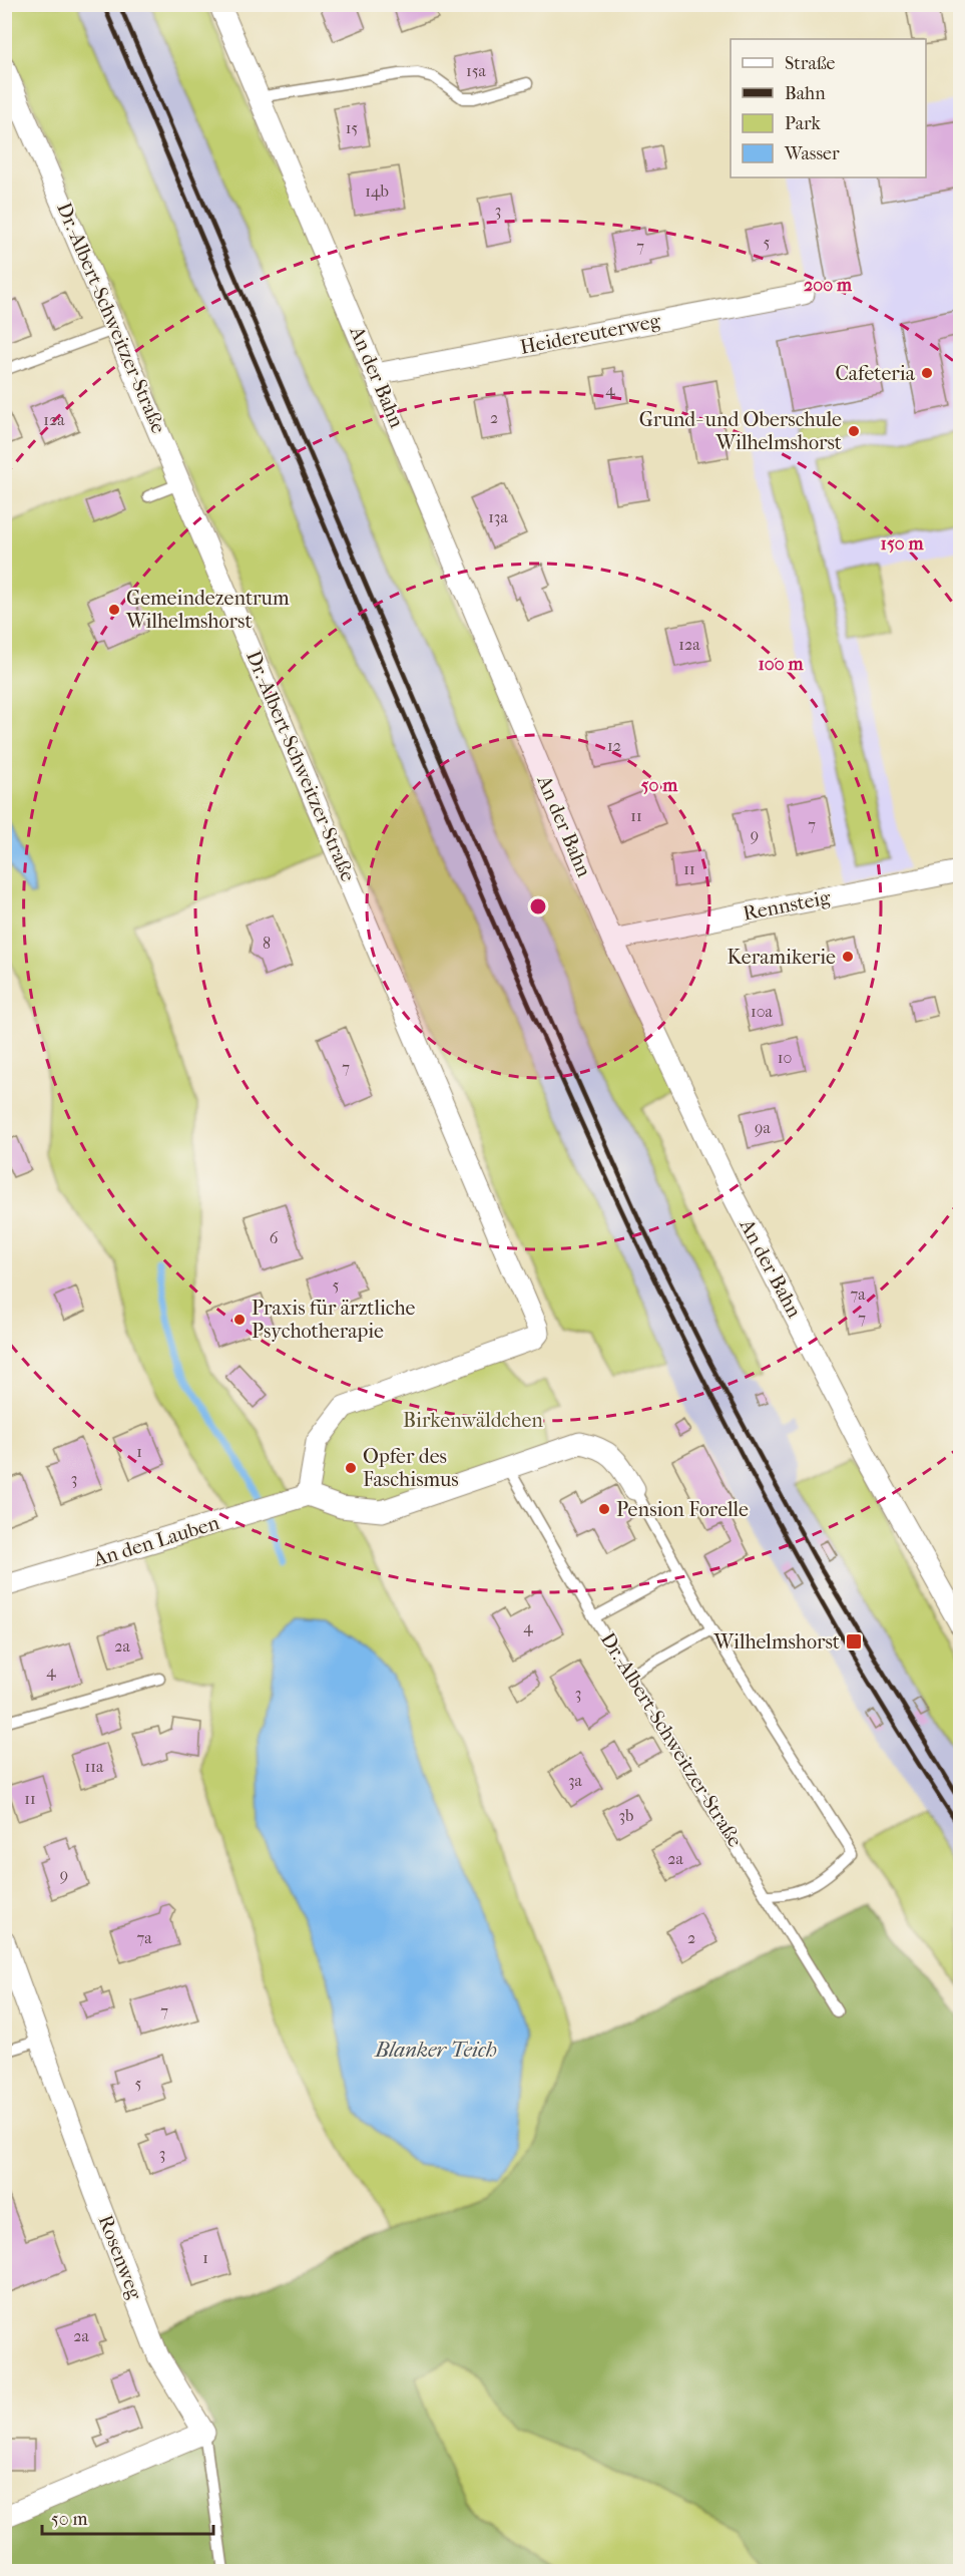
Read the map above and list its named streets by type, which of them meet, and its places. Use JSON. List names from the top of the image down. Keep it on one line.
{"streets":{"street":["Dr.-Albert-Schweitzer-Straße","Heidereuterweg","An der Bahn","Rennsteig","An den Lauben","Rosenweg"]},"crossings":[["Dr.-Albert-Schweitzer-Straße","An den Lauben"],["Heidereuterweg","An der Bahn"],["An der Bahn","Rennsteig"]],"water":["Blanker Teich"],"parks":["Birkenwäldchen"],"places":{"other":["Cafeteria","Grund- und Oberschule Wilhelmshorst","Gemeindezentrum Wilhelmshorst","Keramikerie","Praxis für ärztliche Psychotherapie","Opfer des Faschismus","Pension Forelle"],"transit":["Wilhelmshorst"]},"house_numbers":["15a","15","14b","3","5","7","4","2","12a","13a","12a","12","11","7","9","11","8","10a","10","7","9a","6","5","7a","7","1","3","4","2a","4","3","11a","3a","11","3b","2a","9","7a","2","7","5","3","1","2a"],"legend":["Straße","Bahn","Park","Wasser"],"scale_bar":"50 m","rings":["200 m","150 m","100 m","50 m"]}
